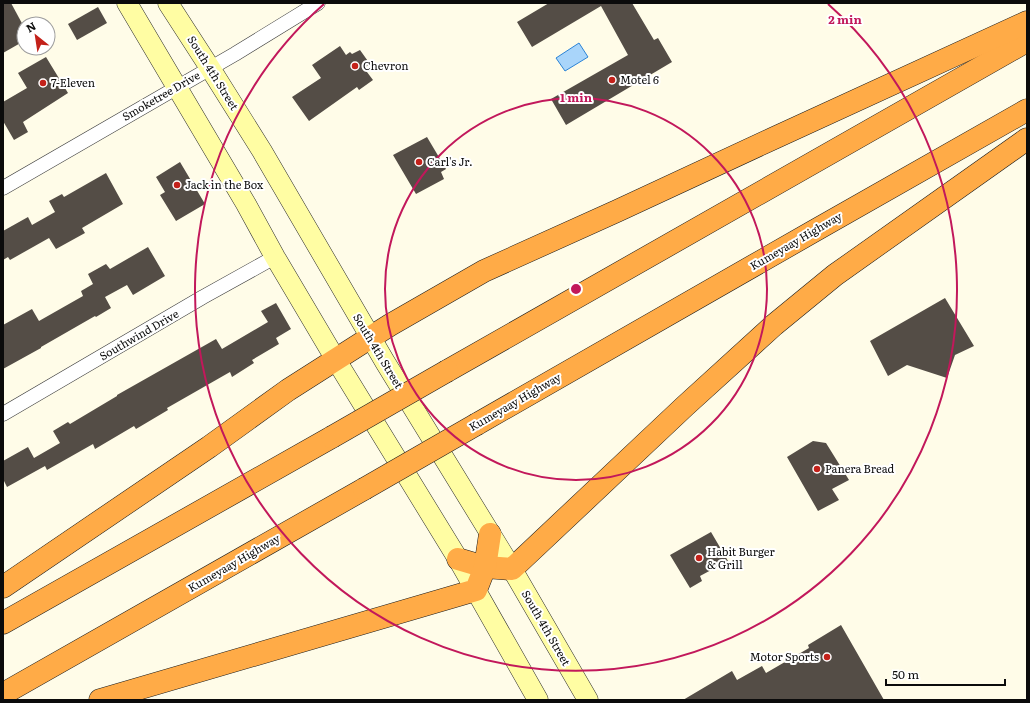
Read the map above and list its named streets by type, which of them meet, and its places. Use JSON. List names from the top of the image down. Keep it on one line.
{"streets":{"highway":["Kumeyaay Highway"],"main road":["South 4th Street"],"street":["Smoketree Drive","Southwind Drive"]},"crossings":[["South 4th Street","Smoketree Drive"]],"places":["Chevron","Motel 6","7-Eleven","Carl's Jr.","Jack in the Box","Panera Bread","Habit Burger & Grill","Motor Sports"],"scale_bar":"50 m","north":"top left","rings":["2 min","1 min"]}
